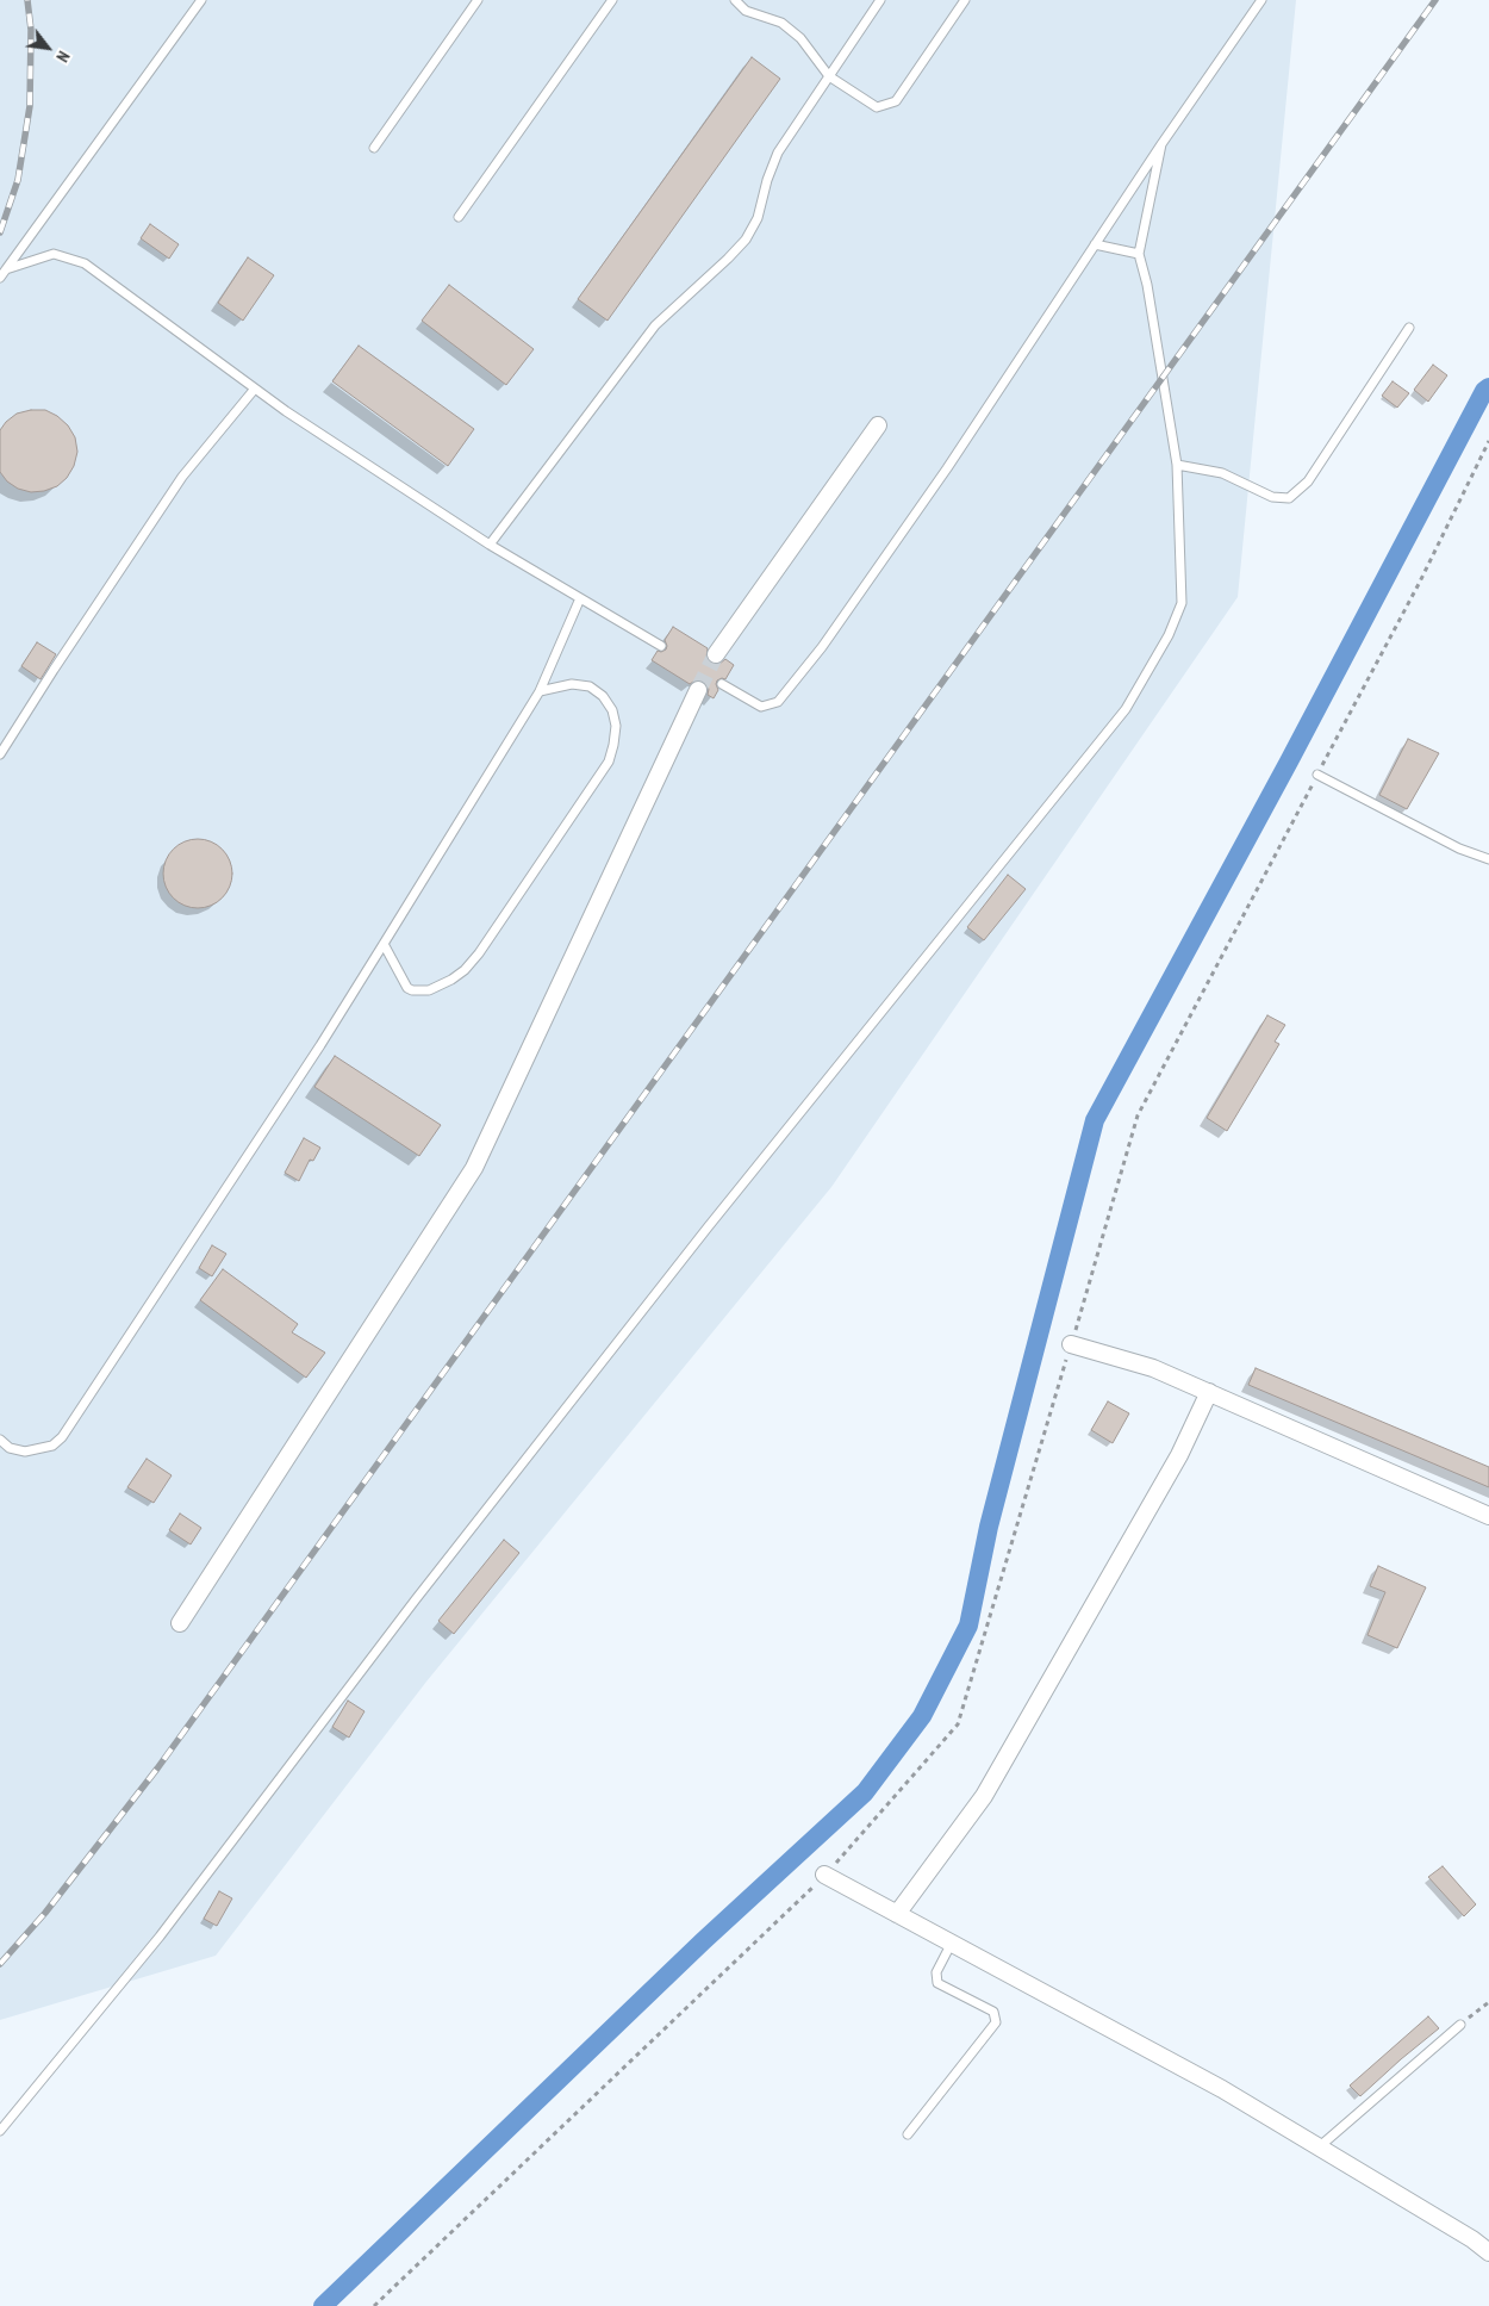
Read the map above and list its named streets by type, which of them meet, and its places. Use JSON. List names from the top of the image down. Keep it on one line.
{"north":"bottom right"}
